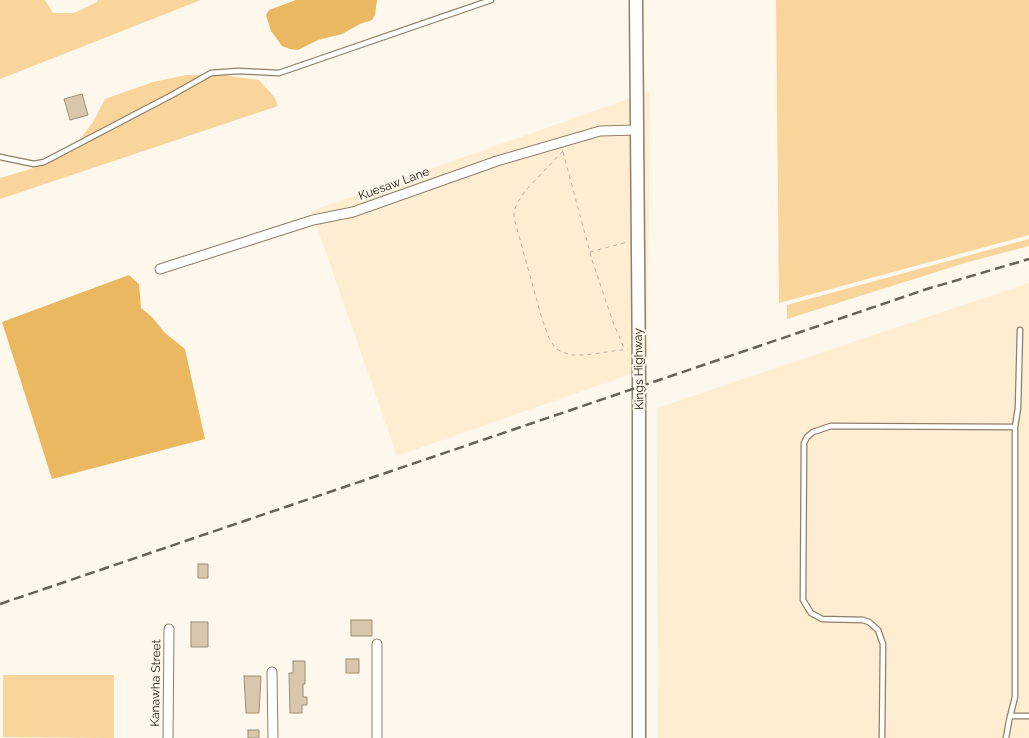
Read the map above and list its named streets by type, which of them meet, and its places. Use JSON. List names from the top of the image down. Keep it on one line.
{"streets":{"street":["Kuesaw Lane","Kings Highway","Kanawha Street"]},"crossings":[["Kuesaw Lane","Kings Highway"]]}
